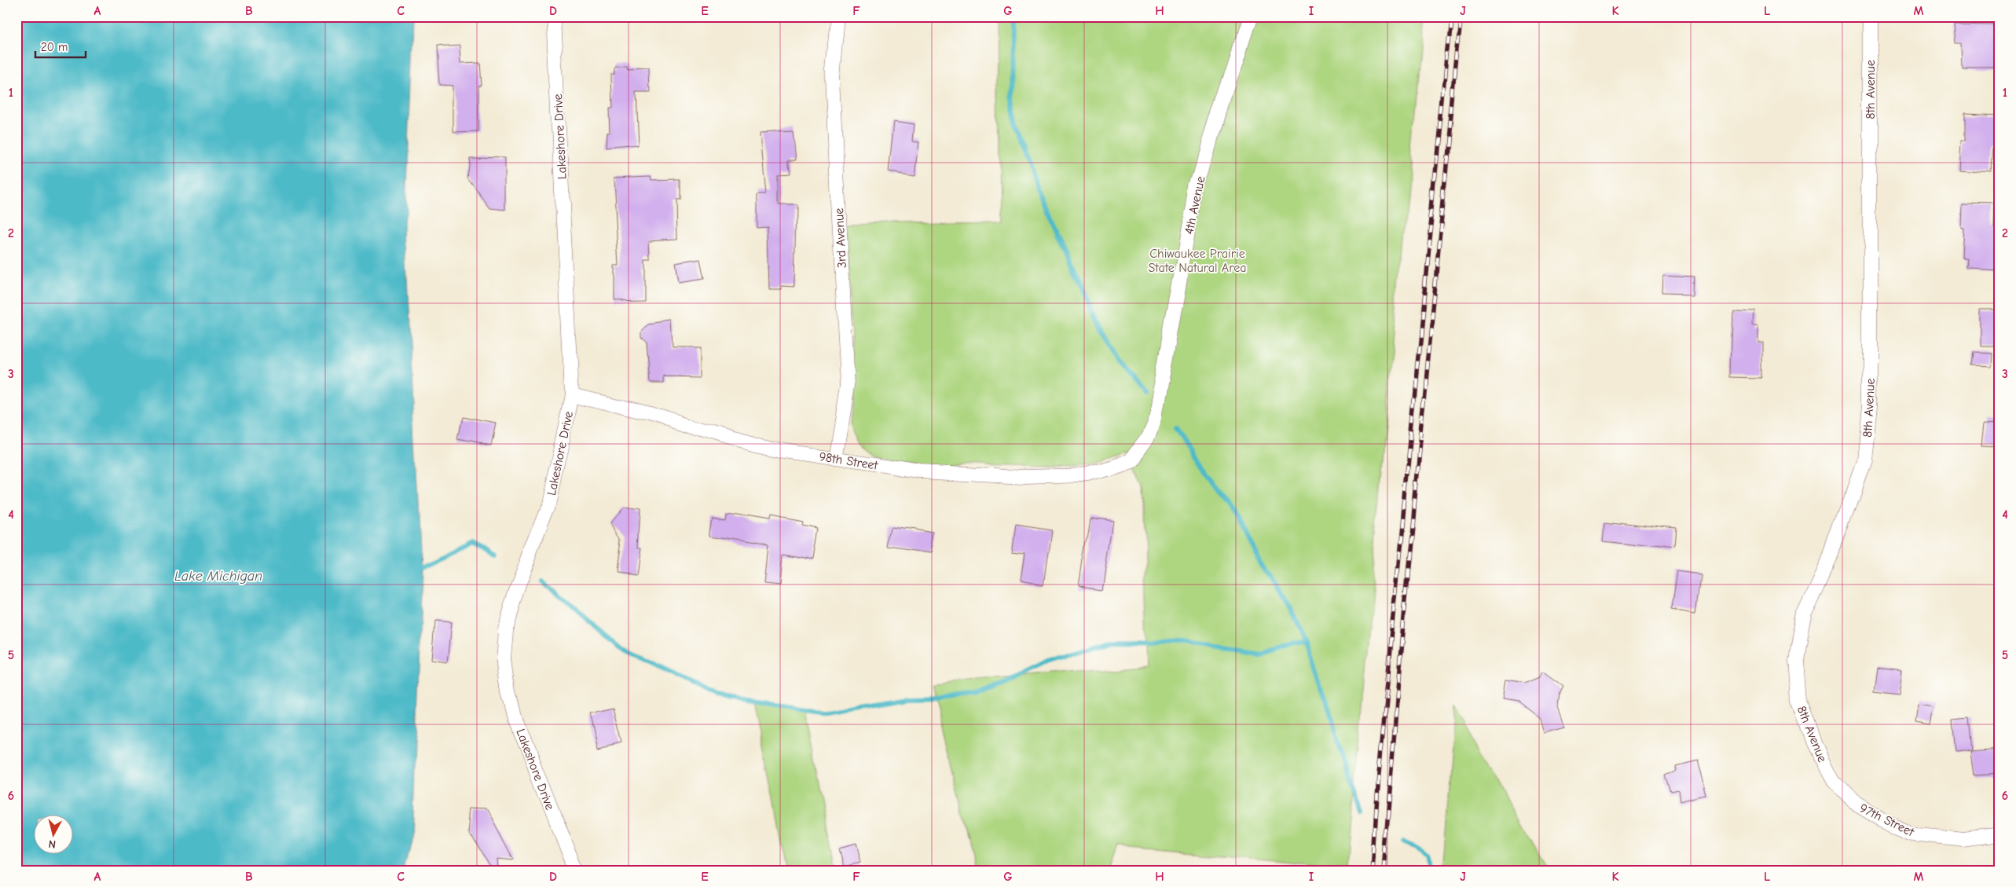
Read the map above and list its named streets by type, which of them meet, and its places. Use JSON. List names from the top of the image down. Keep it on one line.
{"streets":{"street":["8th Avenue","Lakeshore Drive","4th Avenue","3rd Avenue","98th Street","97th Street"]},"crossings":[["8th Avenue","97th Street"],["Lakeshore Drive","98th Street"],["4th Avenue","98th Street"],["3rd Avenue","98th Street"]],"water":["Lake Michigan"],"parks":["Chiwaukee Prairie State Natural Area"],"scale_bar":"20 m","north":"bottom","grid":{"columns":["A","B","C","D","E","F","G","H","I","J","K","L","M"],"rows":["1","2","3","4","5","6"]}}
